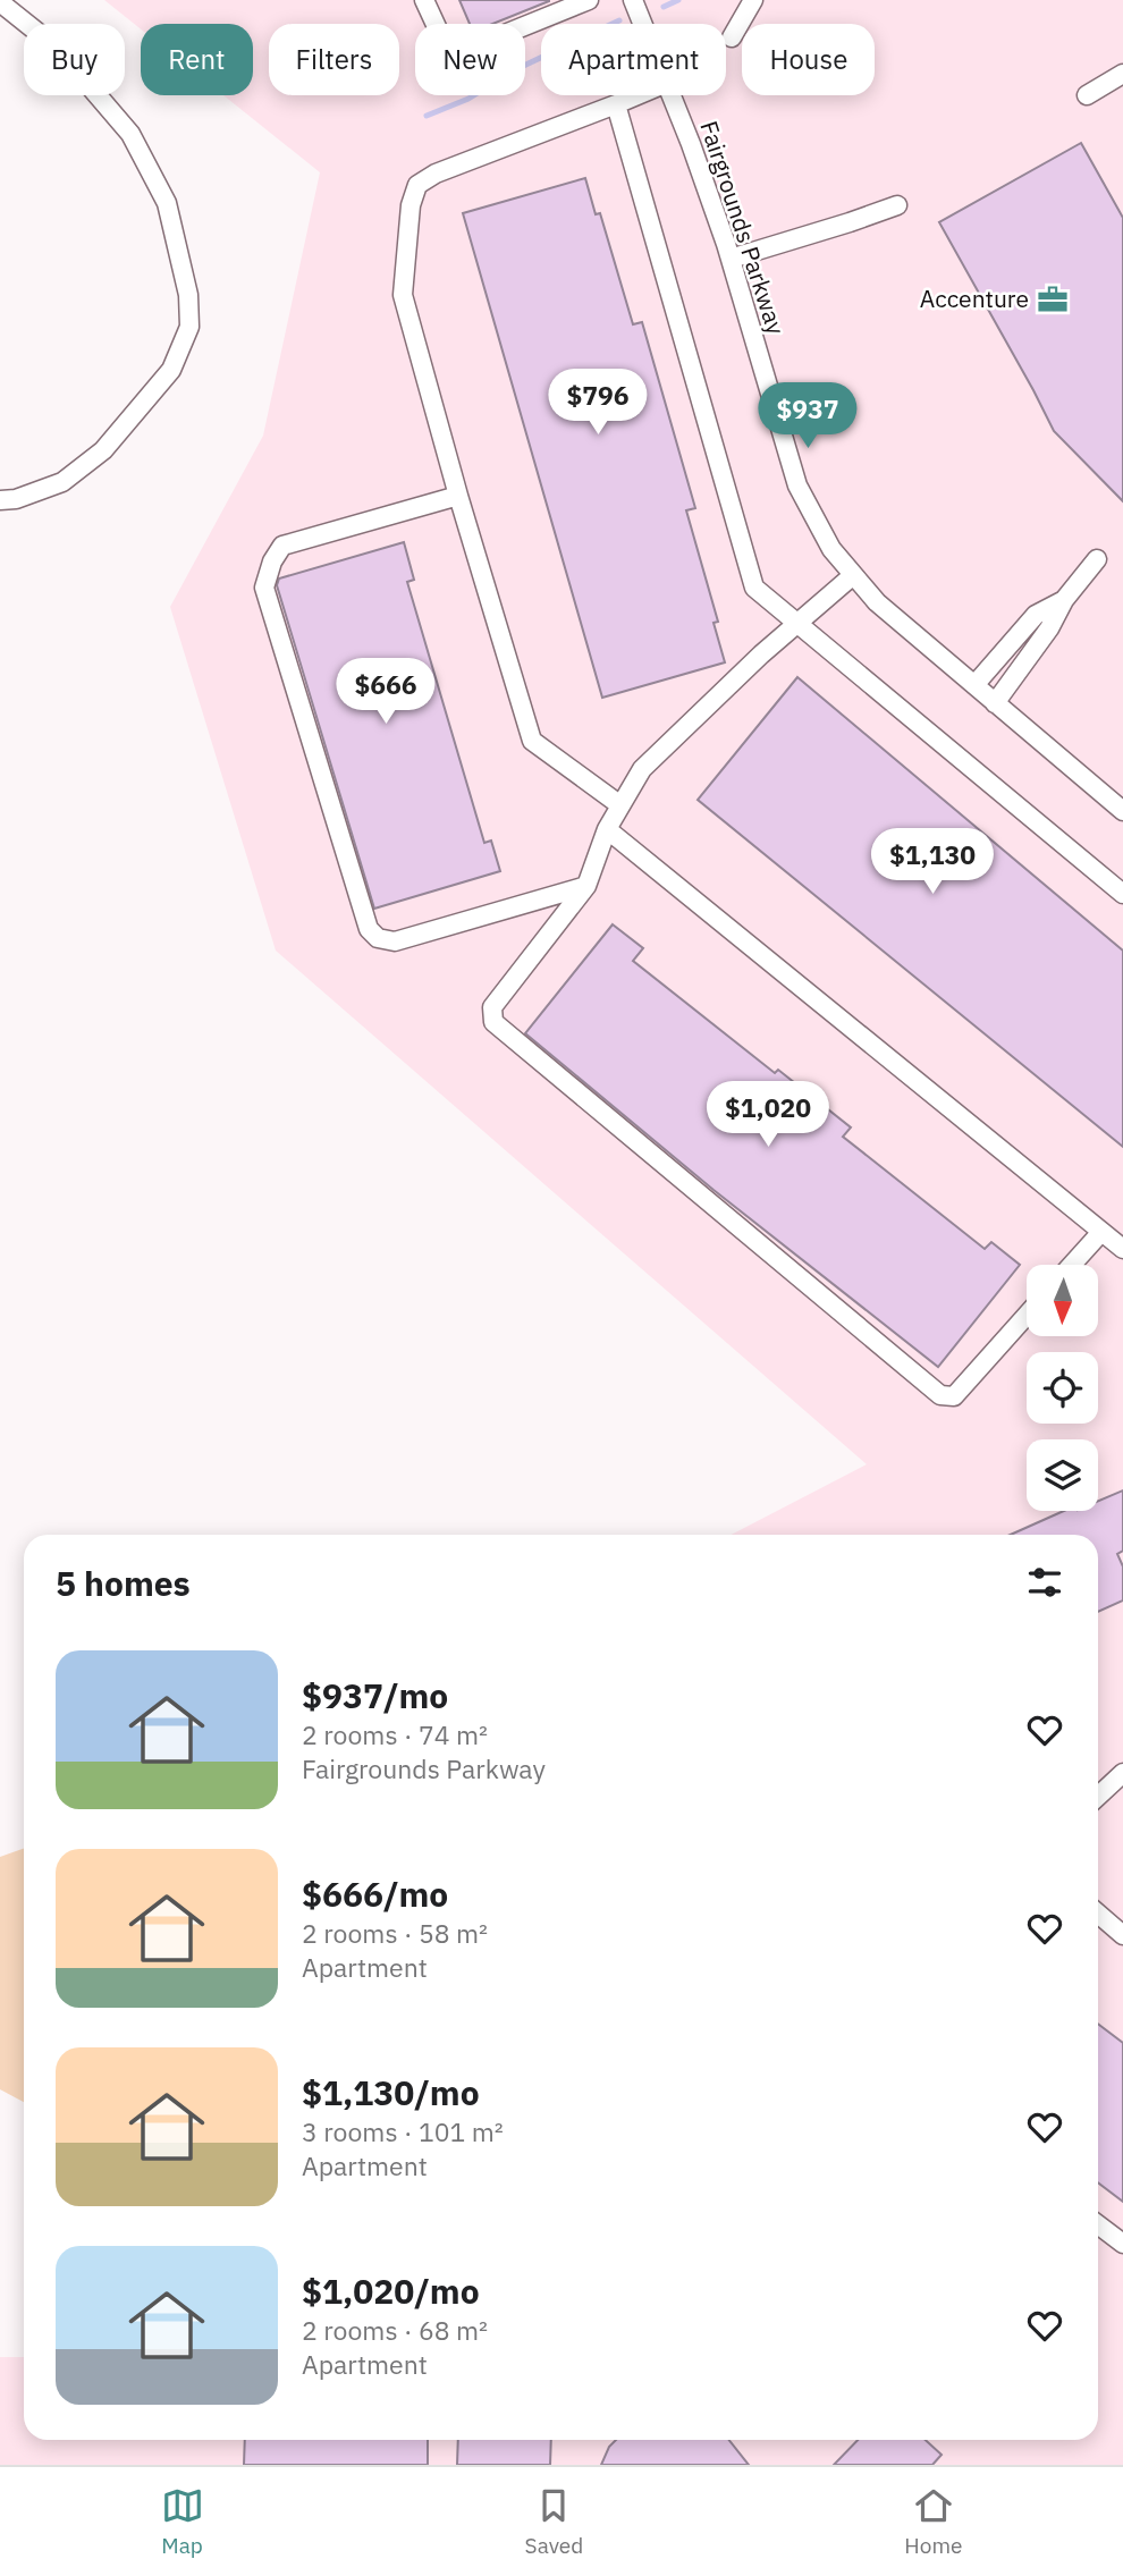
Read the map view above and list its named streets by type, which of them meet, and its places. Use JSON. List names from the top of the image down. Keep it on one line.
{"streets":{"street":["Fairgrounds Parkway"]},"places":{"office":["Accenture"]},"north":"bottom","page":{"chip":["Buy","Rent","Filters","New","Apartment","House"],"price":["$796","$937","$666","$1,130","$1,020"],"heading":"5 homes","list":[{"name":"$937/mo","note":"2 rooms · 74 m² · Fairgrounds Parkway"},{"name":"$666/mo","note":"2 rooms · 58 m² · Apartment"},{"name":"$1,130/mo","note":"3 rooms · 101 m² · Apartment"},{"name":"$1,020/mo","note":"2 rooms · 68 m² · Apartment"}],"tabs":["Map","Saved","Home"]}}
